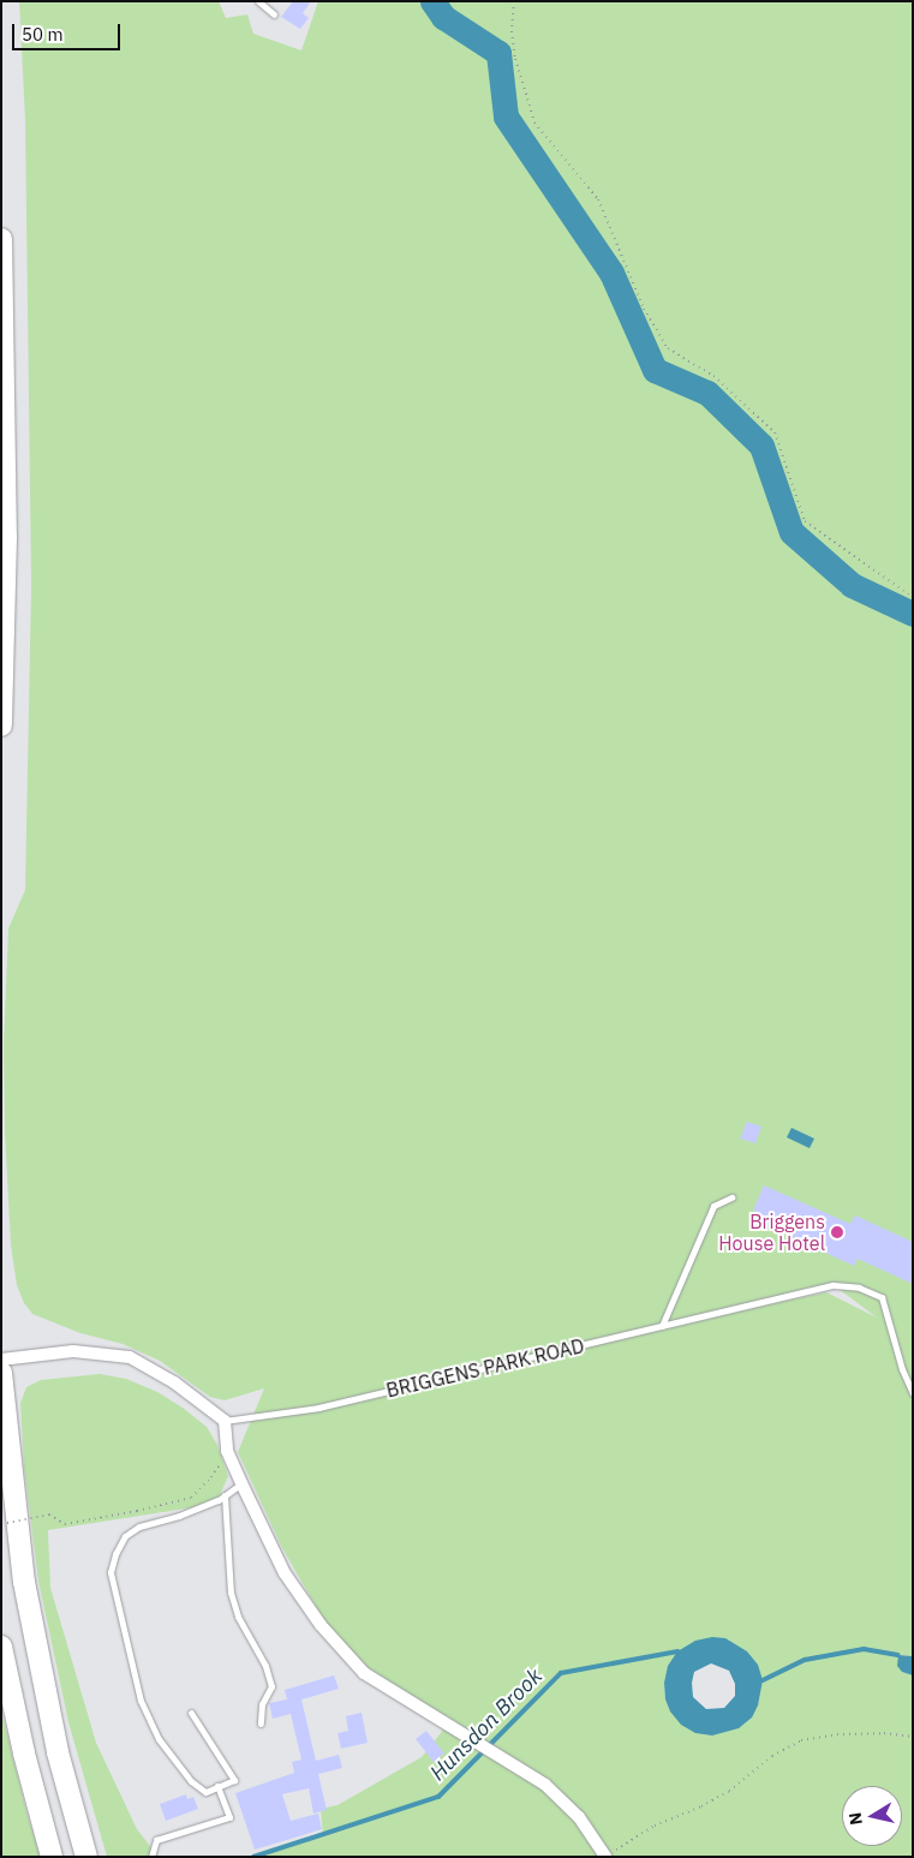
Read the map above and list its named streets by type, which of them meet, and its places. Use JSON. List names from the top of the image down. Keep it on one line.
{"streets":{"lane":["BRIGGENS PARK ROAD"]},"water":["Hunsdon Brook"],"places":["Briggens House Hotel"],"scale_bar":"50 m","north":"left"}
